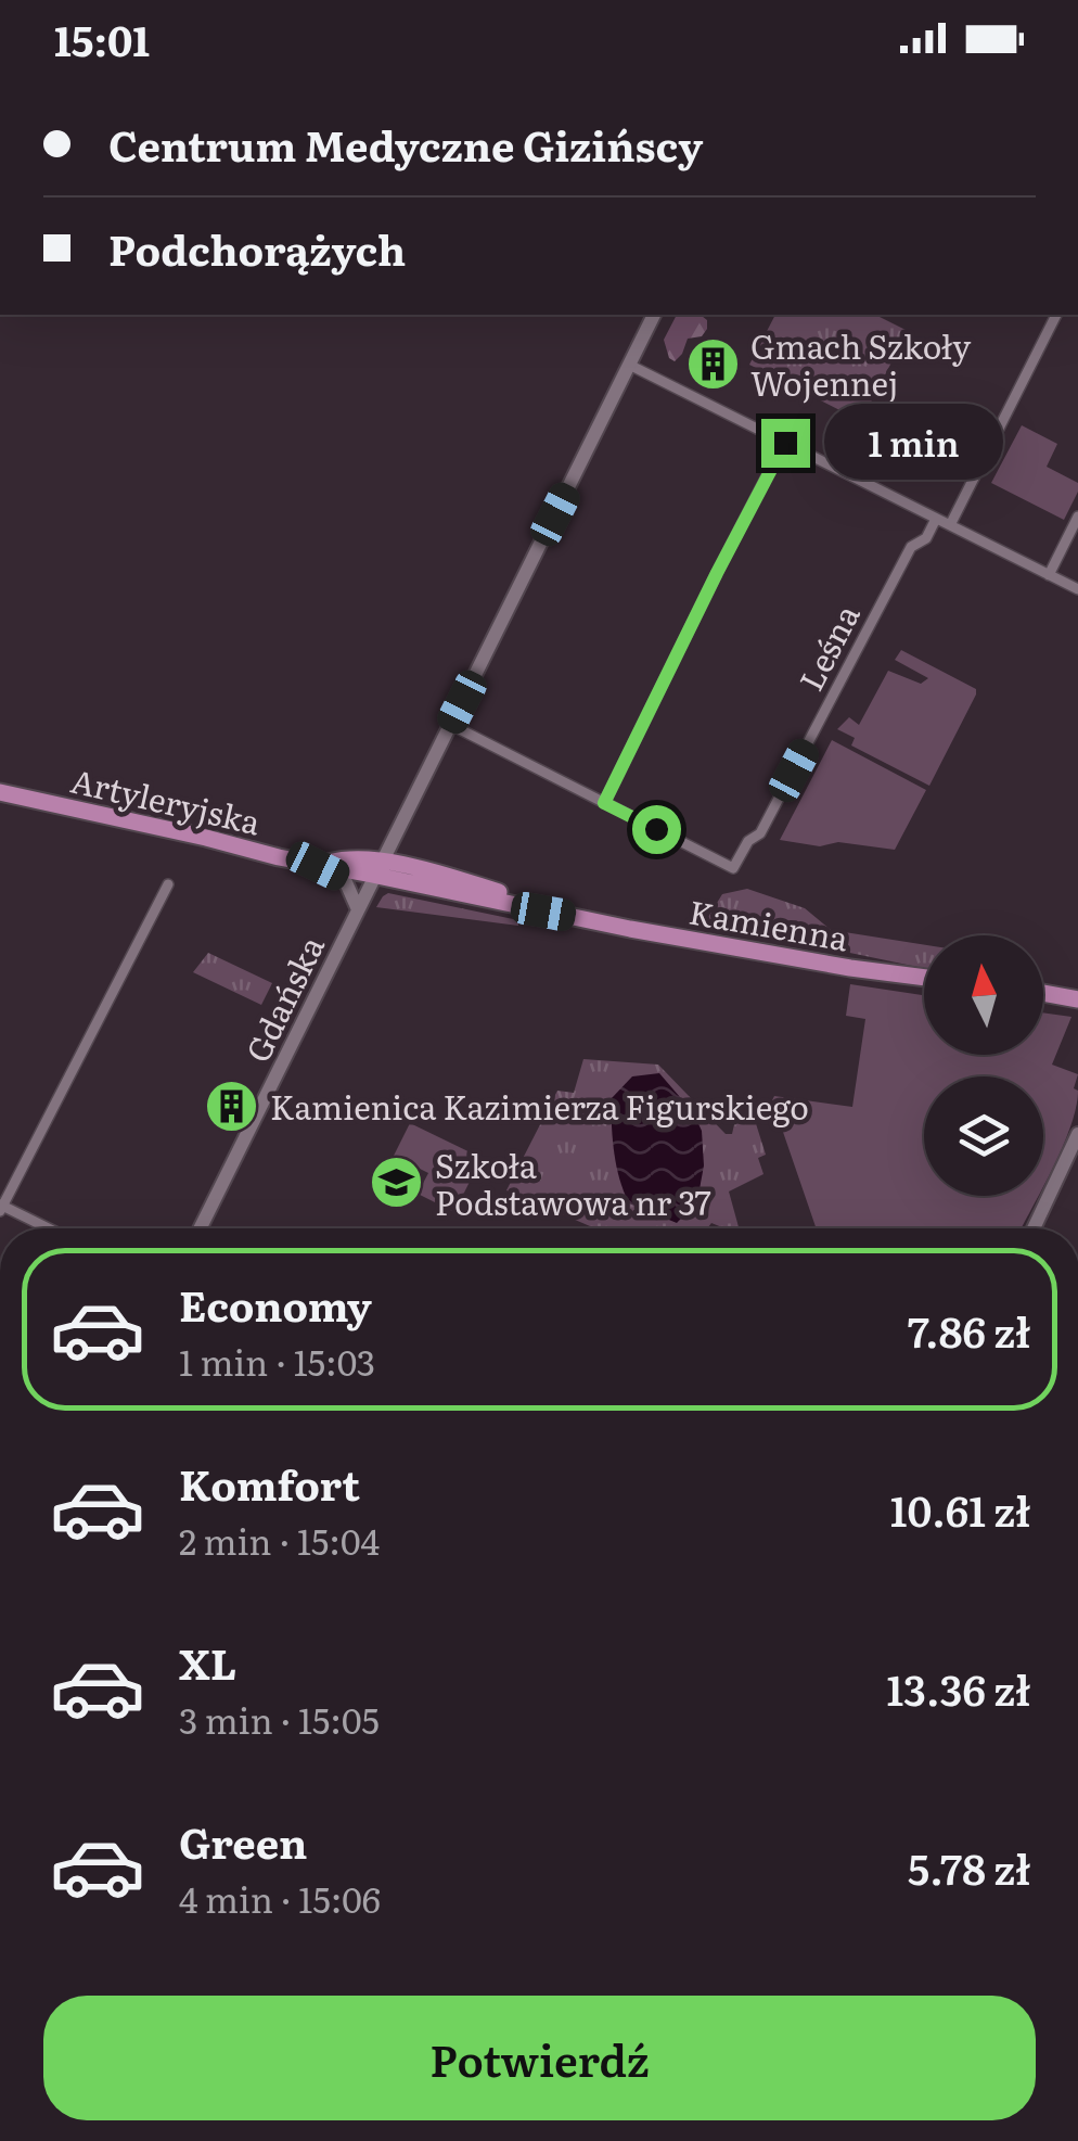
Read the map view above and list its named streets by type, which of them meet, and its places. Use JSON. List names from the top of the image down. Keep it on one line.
{"streets":{"main road":["Artyleryjska","Kamienna","Gdańska"],"street":["Leśna"]},"crossings":[["Leśna","Gdańska"],["Artyleryjska","Kamienna"],["Artyleryjska","Gdańska"],["Kamienna","Gdańska"]],"places":{"building":["Gmach Szkoły Wojennej","Kamienica Kazimierza Figurskiego"],"school or university":["Szkoła Podstawowa nr 37"]},"north":"top","page":{"status":"15:01","banner":["Centrum Medyczne Gizińscy","Podchorążych"],"bubble":"1 min","list":[{"name":"Economy","note":"1 min · 15:03","value":"7.86 zł"},{"name":"Komfort","note":"2 min · 15:04","value":"10.61 zł"},{"name":"XL","note":"3 min · 15:05","value":"13.36 zł"},{"name":"Green","note":"4 min · 15:06","value":"5.78 zł"}],"buttons":"Potwierdź"}}
